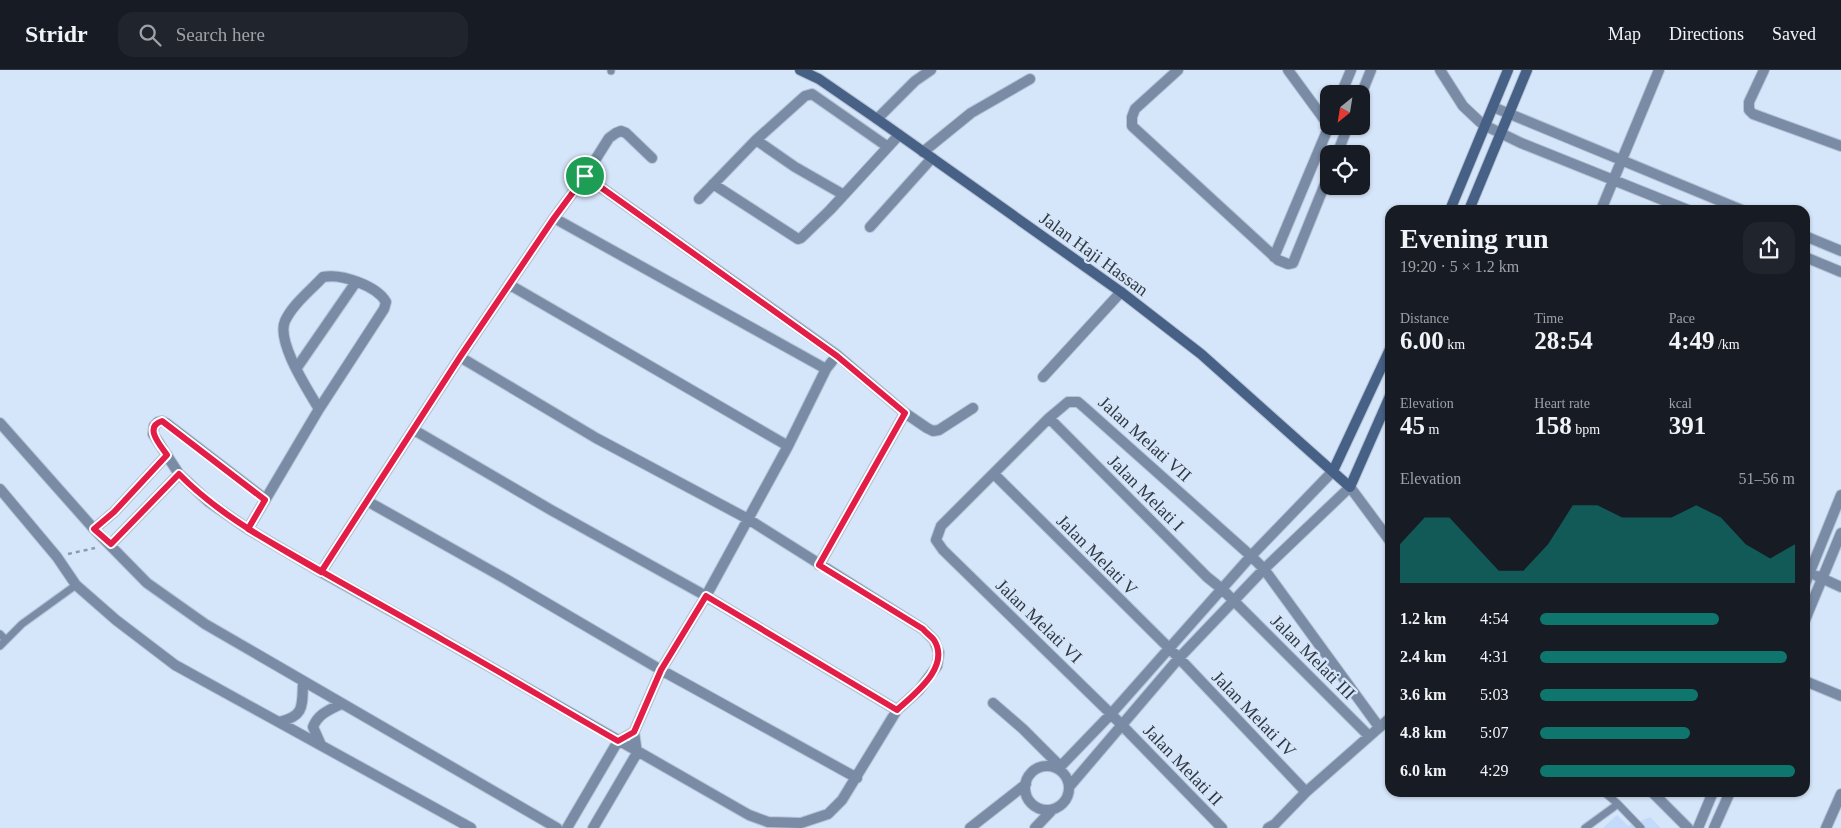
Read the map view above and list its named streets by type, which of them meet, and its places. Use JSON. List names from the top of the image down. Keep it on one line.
{"streets":{"street":["Jalan Haji Hassan","Jalan Melati VII","Jalan Melati I","Jalan Melati V","Jalan Melati VI","Jalan Melati III","Jalan Melati IV","Jalan Melati II"]},"crossings":[["Jalan Melati VII","Jalan Melati I"],["Jalan Melati VII","Jalan Melati V"],["Jalan Melati VII","Jalan Melati VI"],["Jalan Melati I","Jalan Melati III"],["Jalan Melati V","Jalan Melati IV"],["Jalan Melati VI","Jalan Melati II"]],"north":"bottom left","page":{"header":"Stridr","search":"Search here","nav":["Map","Directions","Saved"],"heading":["Evening run","19:20 · 5 × 1.2 km"],"stats":[["Distance","6.00 km"],["Time","28:54"],["Pace","4:49 /km"],["Elevation","45 m"],["Heart rate","158 bpm"],["kcal","391"]],"chart":["Elevation","51–56 m"],"list":[{"name":"1.2 km","note":"4:54"},{"name":"2.4 km","note":"4:31"},{"name":"3.6 km","note":"5:03"},{"name":"4.8 km","note":"5:07"},{"name":"6.0 km","note":"4:29"}]}}
